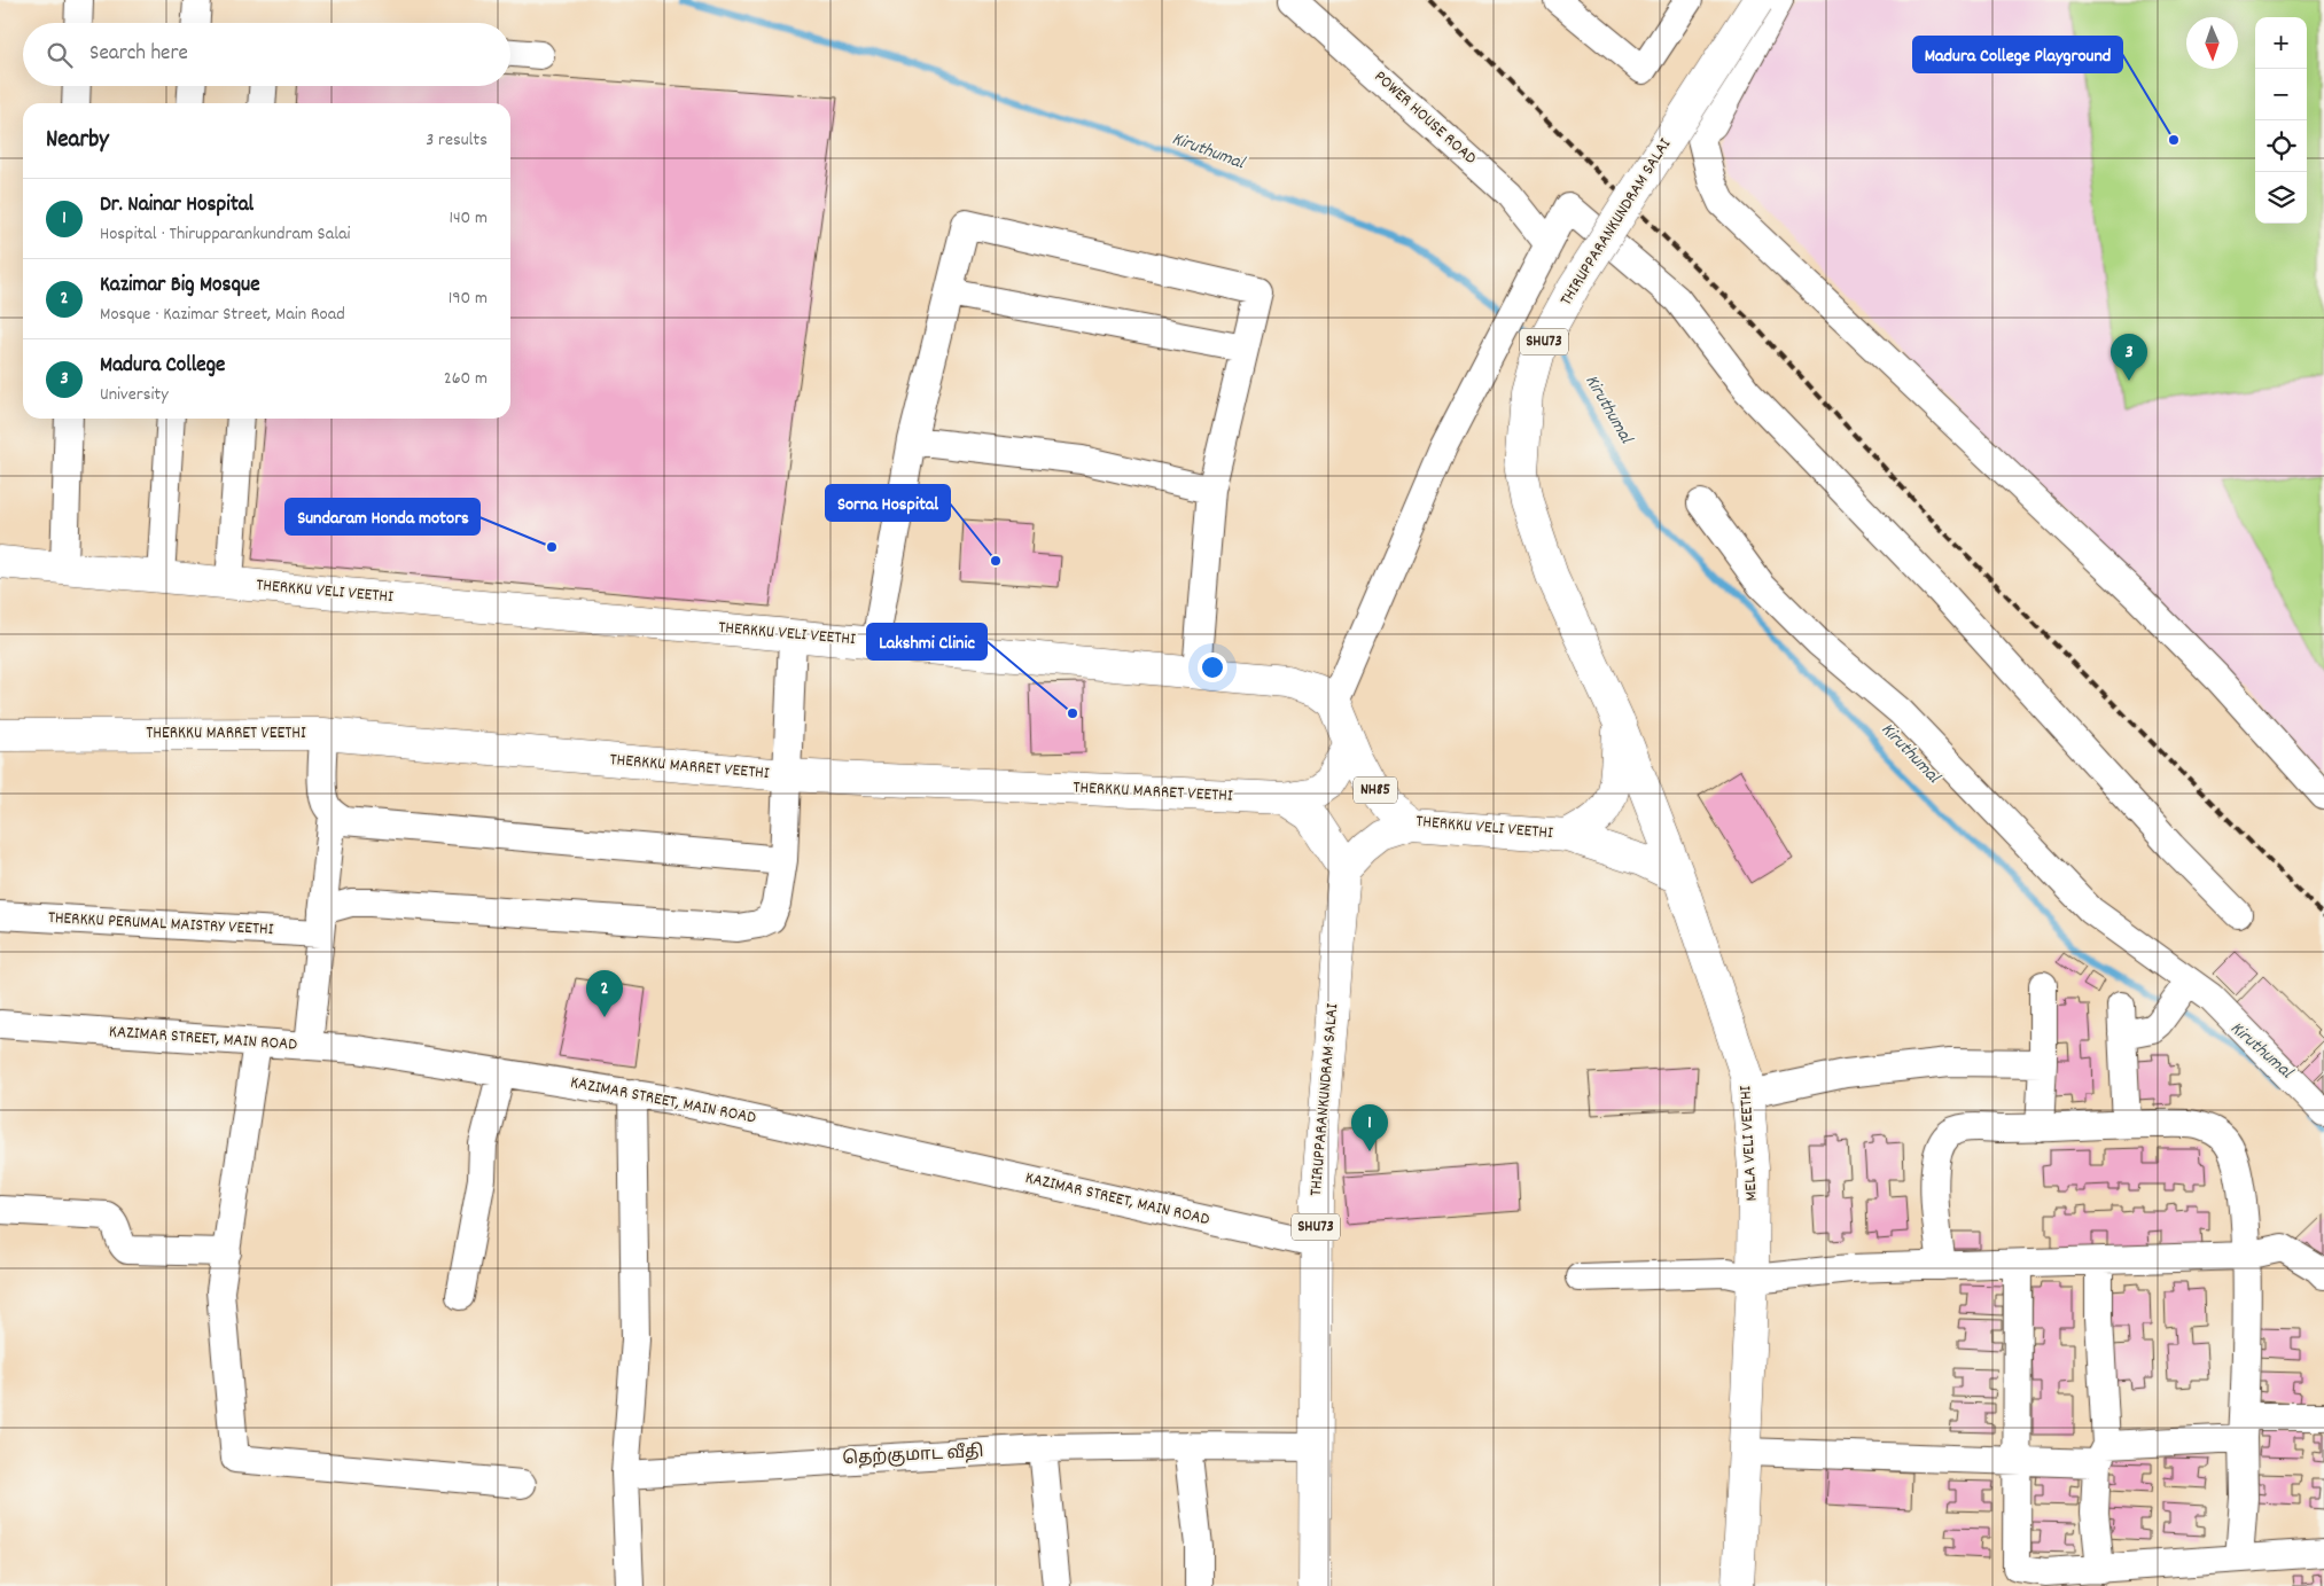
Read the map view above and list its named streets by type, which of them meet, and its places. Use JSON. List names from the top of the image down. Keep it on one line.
{"streets":{"main road":["THIRUPPARANKUNDRAM SALAI","SHU73","THERKKU VELI VEETHI","THERKKU MARRET VEETHI","NH85","MELA VELI VEETHI"],"street":["POWER HOUSE ROAD","THERKKU PERUMAL MAISTRY VEETHI","KAZIMAR STREET, MAIN ROAD","தெற்குமாட வீதி"]},"crossings":[["THIRUPPARANKUNDRAM SALAI","THERKKU VELI VEETHI"],["THIRUPPARANKUNDRAM SALAI","KAZIMAR STREET, MAIN ROAD"],["THIRUPPARANKUNDRAM SALAI","MELA VELI VEETHI"],["THIRUPPARANKUNDRAM SALAI","தெற்குமாட வீதி"],["THERKKU VELI VEETHI","THERKKU MARRET VEETHI"],["THERKKU VELI VEETHI","MELA VELI VEETHI"]],"water":["Kiruthumal"],"places":["Madura College Playground","Sundaram Honda motors","Sorna Hospital","Lakshmi Clinic"],"north":"bottom","page":{"map_buttons":["+","−"],"search":"Search here","heading":["Nearby","3 results"],"list":[{"mark":"1","name":"Dr. Nainar Hospital","note":"Hospital · Thirupparankundram Salai","value":"140 m"},{"mark":"2","name":"Kazimar Big Mosque","note":"Mosque · Kazimar Street, Main Road","value":"190 m"},{"mark":"3","name":"Madura College","note":"University","value":"260 m"}],"pins":["3","2","1"]}}
